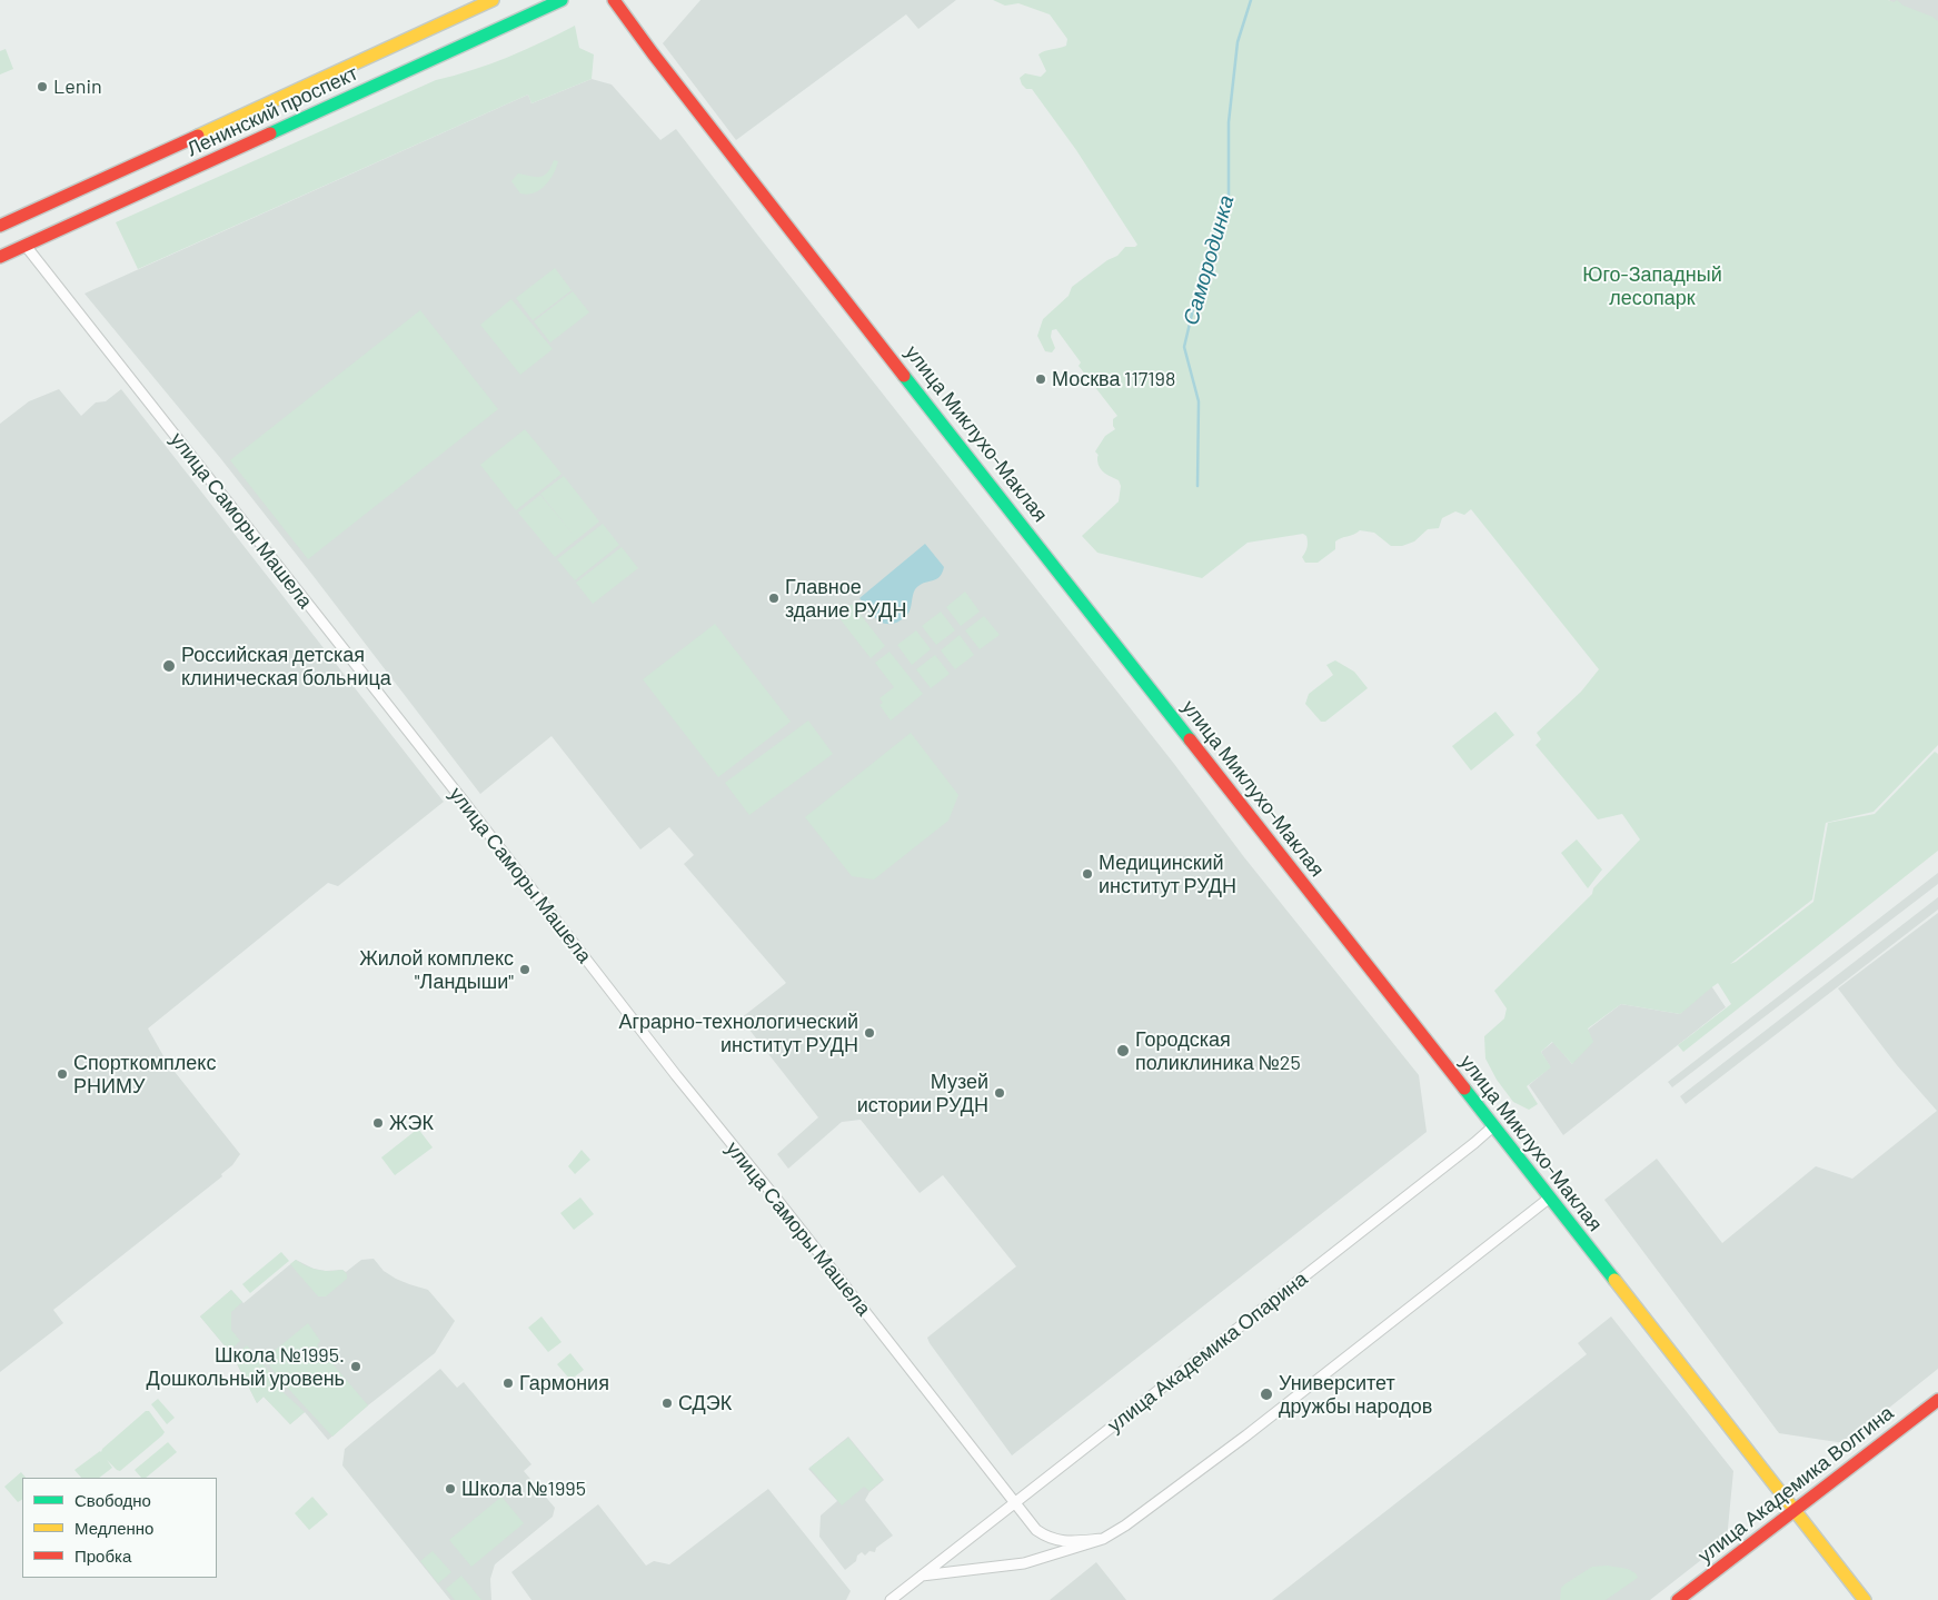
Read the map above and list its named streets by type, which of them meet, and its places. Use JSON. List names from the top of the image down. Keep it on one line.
{"streets":{"main road":["Ленинский проспект","улица Миклухо-Маклая","улица Академика Волгина"],"street":["улица Саморы Машела","улица Академика Опарина"]},"crossings":[["Ленинский проспект","улица Саморы Машела"],["улица Миклухо-Маклая","улица Академика Опарина"],["улица Миклухо-Маклая","улица Академика Волгина"],["улица Саморы Машела","улица Академика Опарина"]],"water":["Самородинка"],"parks":["Юго-Западный лесопарк"],"places":["Lenin","Москва 117198","Главное здание РУДН","Российская детская клиническая больница","Медицинский институт РУДН","Жилой комплекс \"Ландыши\"","Аграрно-технологический институт РУДН","Городская поликлиника №25","Спорткомплекс РНИМУ","Музей истории РУДН","ЖЭК","Школа №1995. Дошкольный уровень","Гармония","Университет дружбы народов","СДЭК","Школа №1995"],"legend":["Свободно","Медленно","Пробка"]}
